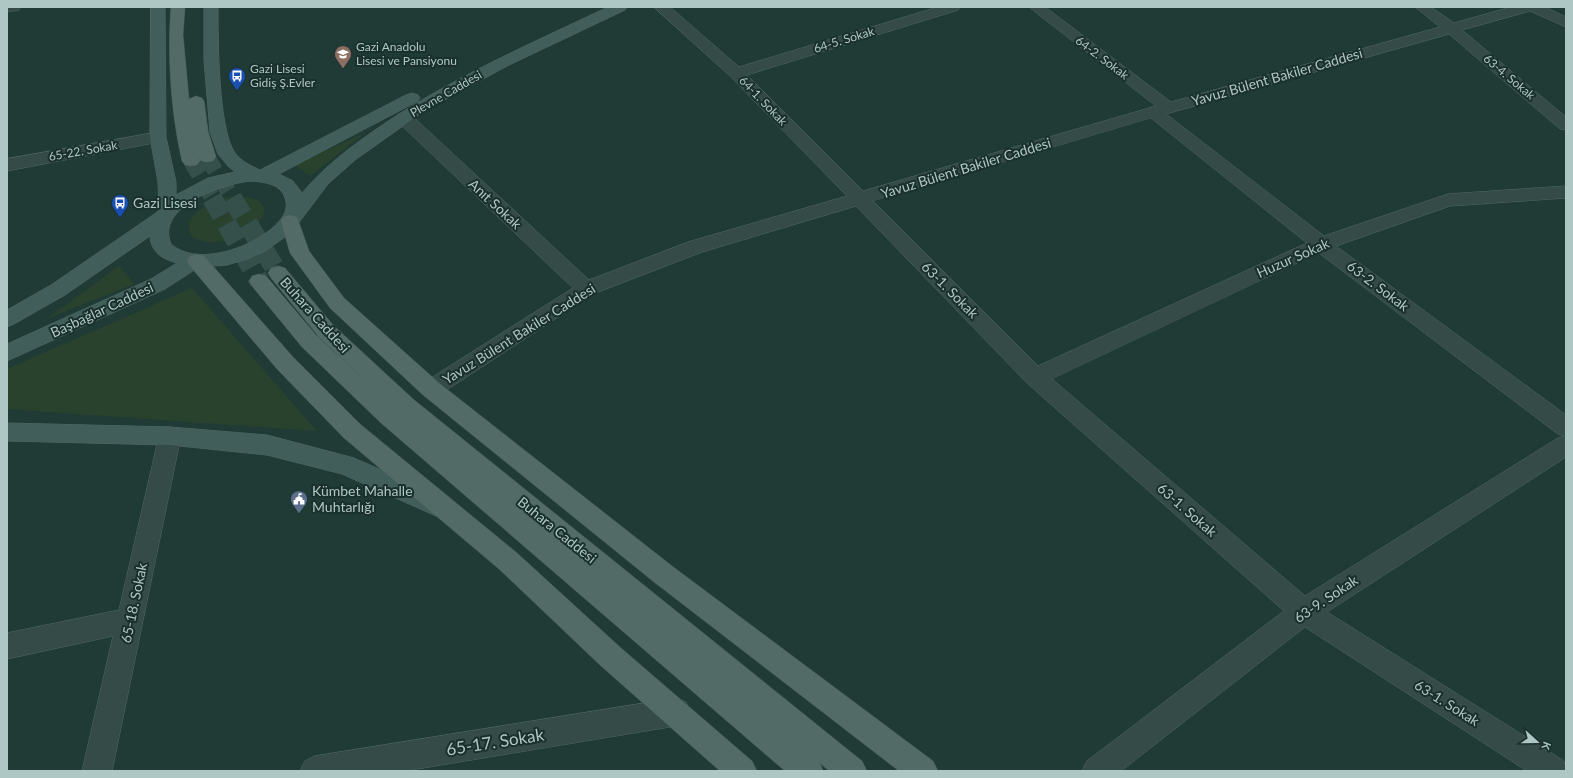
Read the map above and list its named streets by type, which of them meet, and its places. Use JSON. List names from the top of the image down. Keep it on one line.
{"streets":{"main road":["Plevne Caddesi","Başbağlar Caddesi","Buhara Caddesi"],"street":["64-5. Sokak","64-2. Sokak","Yavuz Bülent Bakiler Caddesi","63-4. Sokak","64-1. Sokak","65-22. Sokak","Anıt Sokak","Huzur Sokak","63-2. Sokak","63-1. Sokak","63-9. Sokak","65-18. Sokak","65-17. Sokak"]},"crossings":[["64-5. Sokak","64-1. Sokak"],["64-2. Sokak","Yavuz Bülent Bakiler Caddesi"],["64-2. Sokak","63-2. Sokak"],["Yavuz Bülent Bakiler Caddesi","63-4. Sokak"],["Yavuz Bülent Bakiler Caddesi","64-1. Sokak"],["Yavuz Bülent Bakiler Caddesi","Anıt Sokak"],["Yavuz Bülent Bakiler Caddesi","63-2. Sokak"],["Yavuz Bülent Bakiler Caddesi","63-1. Sokak"],["Plevne Caddesi","Anıt Sokak"],["Plevne Caddesi","Başbağlar Caddesi"],["64-1. Sokak","63-1. Sokak"],["Huzur Sokak","63-2. Sokak"],["Huzur Sokak","63-1. Sokak"],["63-1. Sokak","63-9. Sokak"]],"places":{"school or university":["Gazi Anadolu Lisesi ve Pansiyonu"],"bus stop":["Gazi Lisesi Gidiş Ş.Evler","Gazi Lisesi"],"public building":["Kümbet Mahalle Muhtarlığı"]},"north":"right"}
